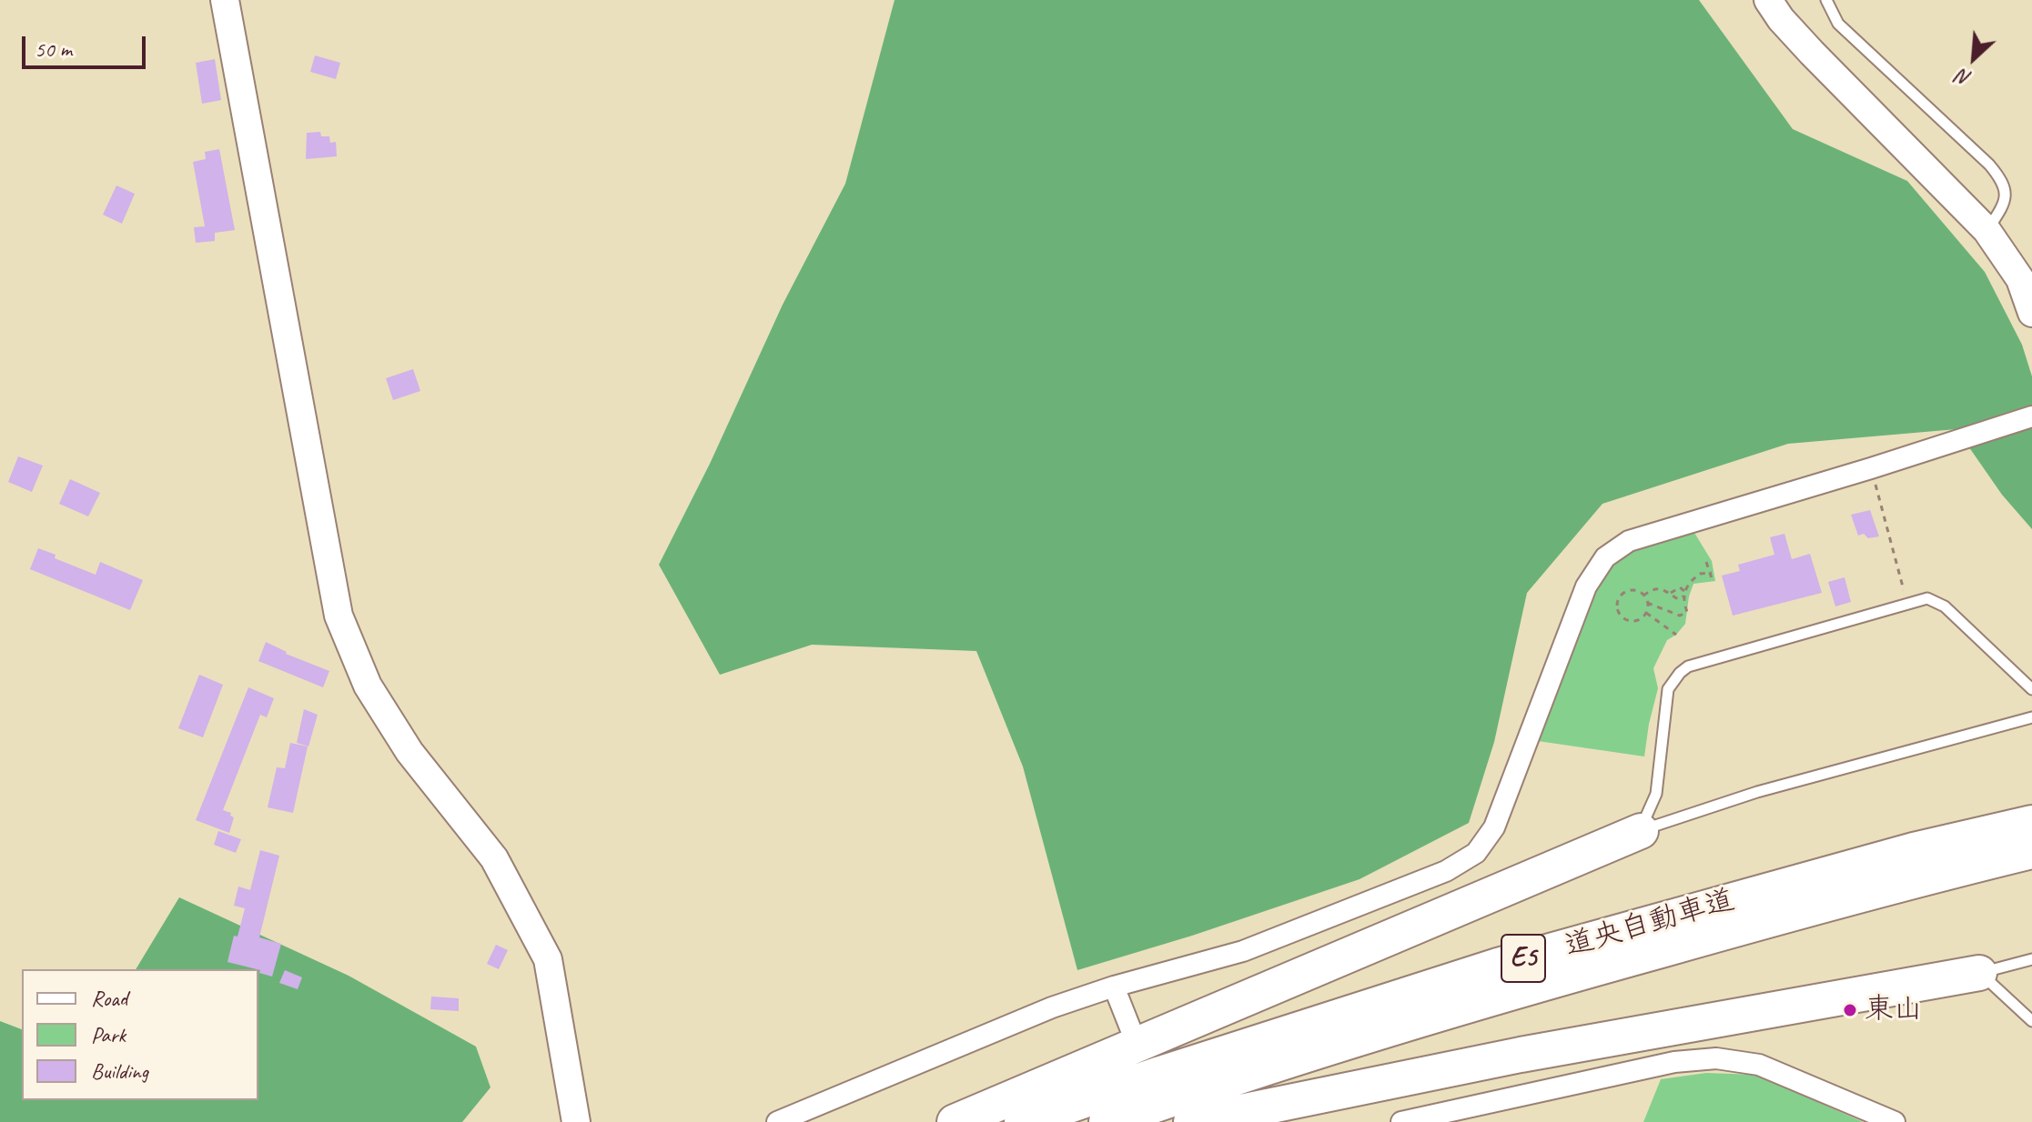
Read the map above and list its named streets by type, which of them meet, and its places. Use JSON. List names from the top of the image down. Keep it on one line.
{"streets":{"highway":["道央自動車道","E5"]},"places":["東山"],"legend":["Road","Park","Building"],"scale_bar":"50 m","north":"bottom left"}
